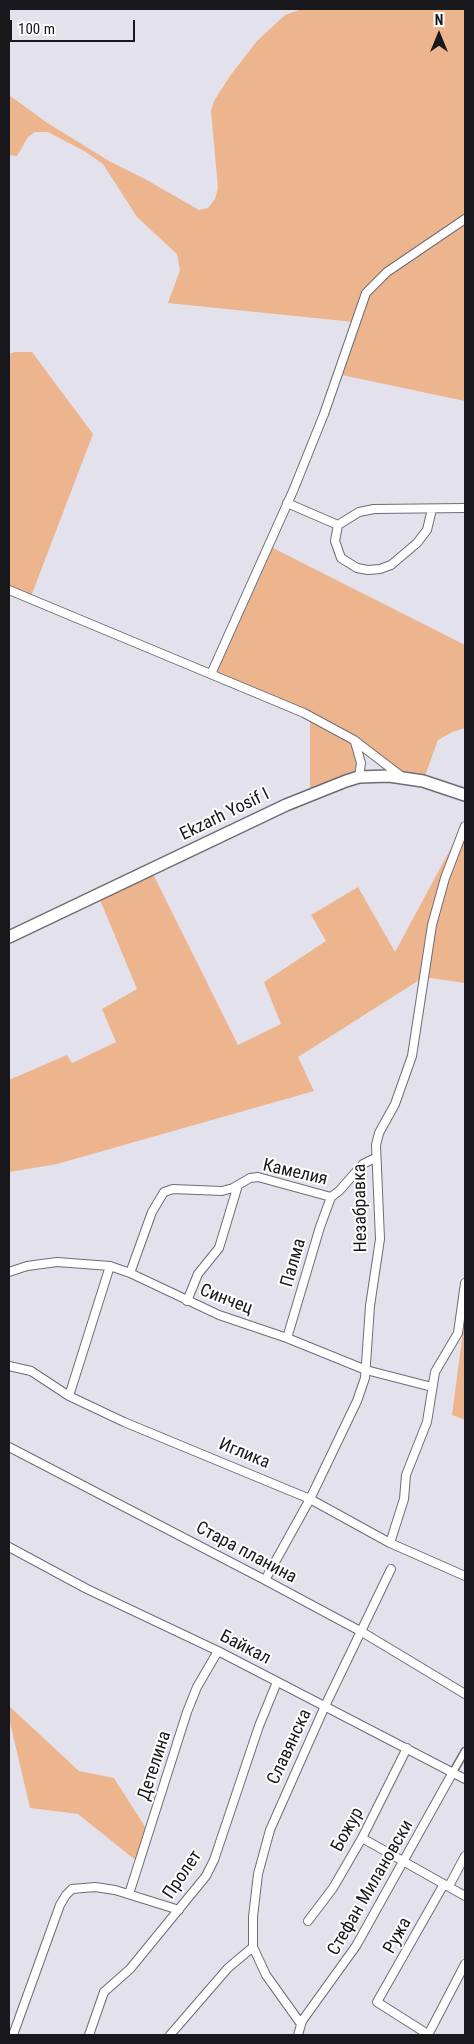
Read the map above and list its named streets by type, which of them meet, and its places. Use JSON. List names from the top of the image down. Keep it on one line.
{"streets":{"main road":["Ekzarh Yosif I"],"street":["Камелия","Незабравка","Палма","Синчец","Иглика","Стара планина","Байкал","Славянска","Детелина","Божур","Пролет","Стефан Милановски","Ружа"]},"crossings":[["Камелия","Незабравка"],["Камелия","Палма"],["Камелия","Синчец"],["Незабравка","Синчец"],["Незабравка","Иглика"],["Незабравка","Стара планина"],["Палма","Синчец"],["Стара планина","Славянска"],["Байкал","Славянска"],["Байкал","Детелина"],["Байкал","Божур"],["Байкал","Пролет"],["Байкал","Стефан Милановски"],["Славянска","Стефан Милановски"]],"scale_bar":"100 m","north":"top"}
